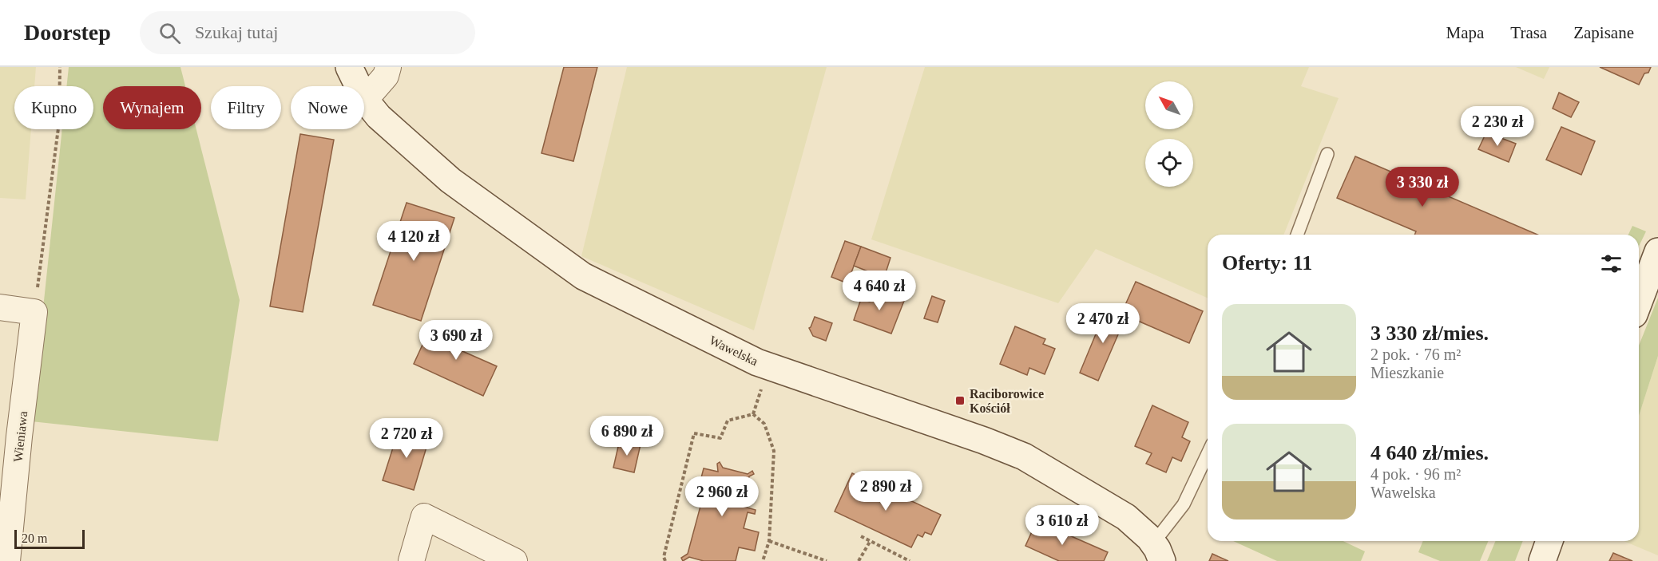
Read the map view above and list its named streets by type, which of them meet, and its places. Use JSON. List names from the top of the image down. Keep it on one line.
{"streets":{"street":["Wawelska","Wieniawa"]},"places":{"transit":["Raciborowice Kościół"]},"scale_bar":"20 m","north":"top left","page":{"header":"Doorstep","search":"Szukaj tutaj","nav":["Mapa","Trasa","Zapisane"],"chip":["Kupno","Wynajem","Filtry","Nowe"],"price":["2 230 zł","3 330 zł","4 120 zł","4 640 zł","2 470 zł","3 690 zł","6 890 zł","2 720 zł","2 890 zł","2 960 zł","3 610 zł"],"heading":"Oferty: 11","list":[{"name":"3 330 zł/mies.","note":"2 pok. · 76 m² · Mieszkanie"},{"name":"4 640 zł/mies.","note":"4 pok. · 96 m² · Wawelska"}],"scale":"20 m"}}
